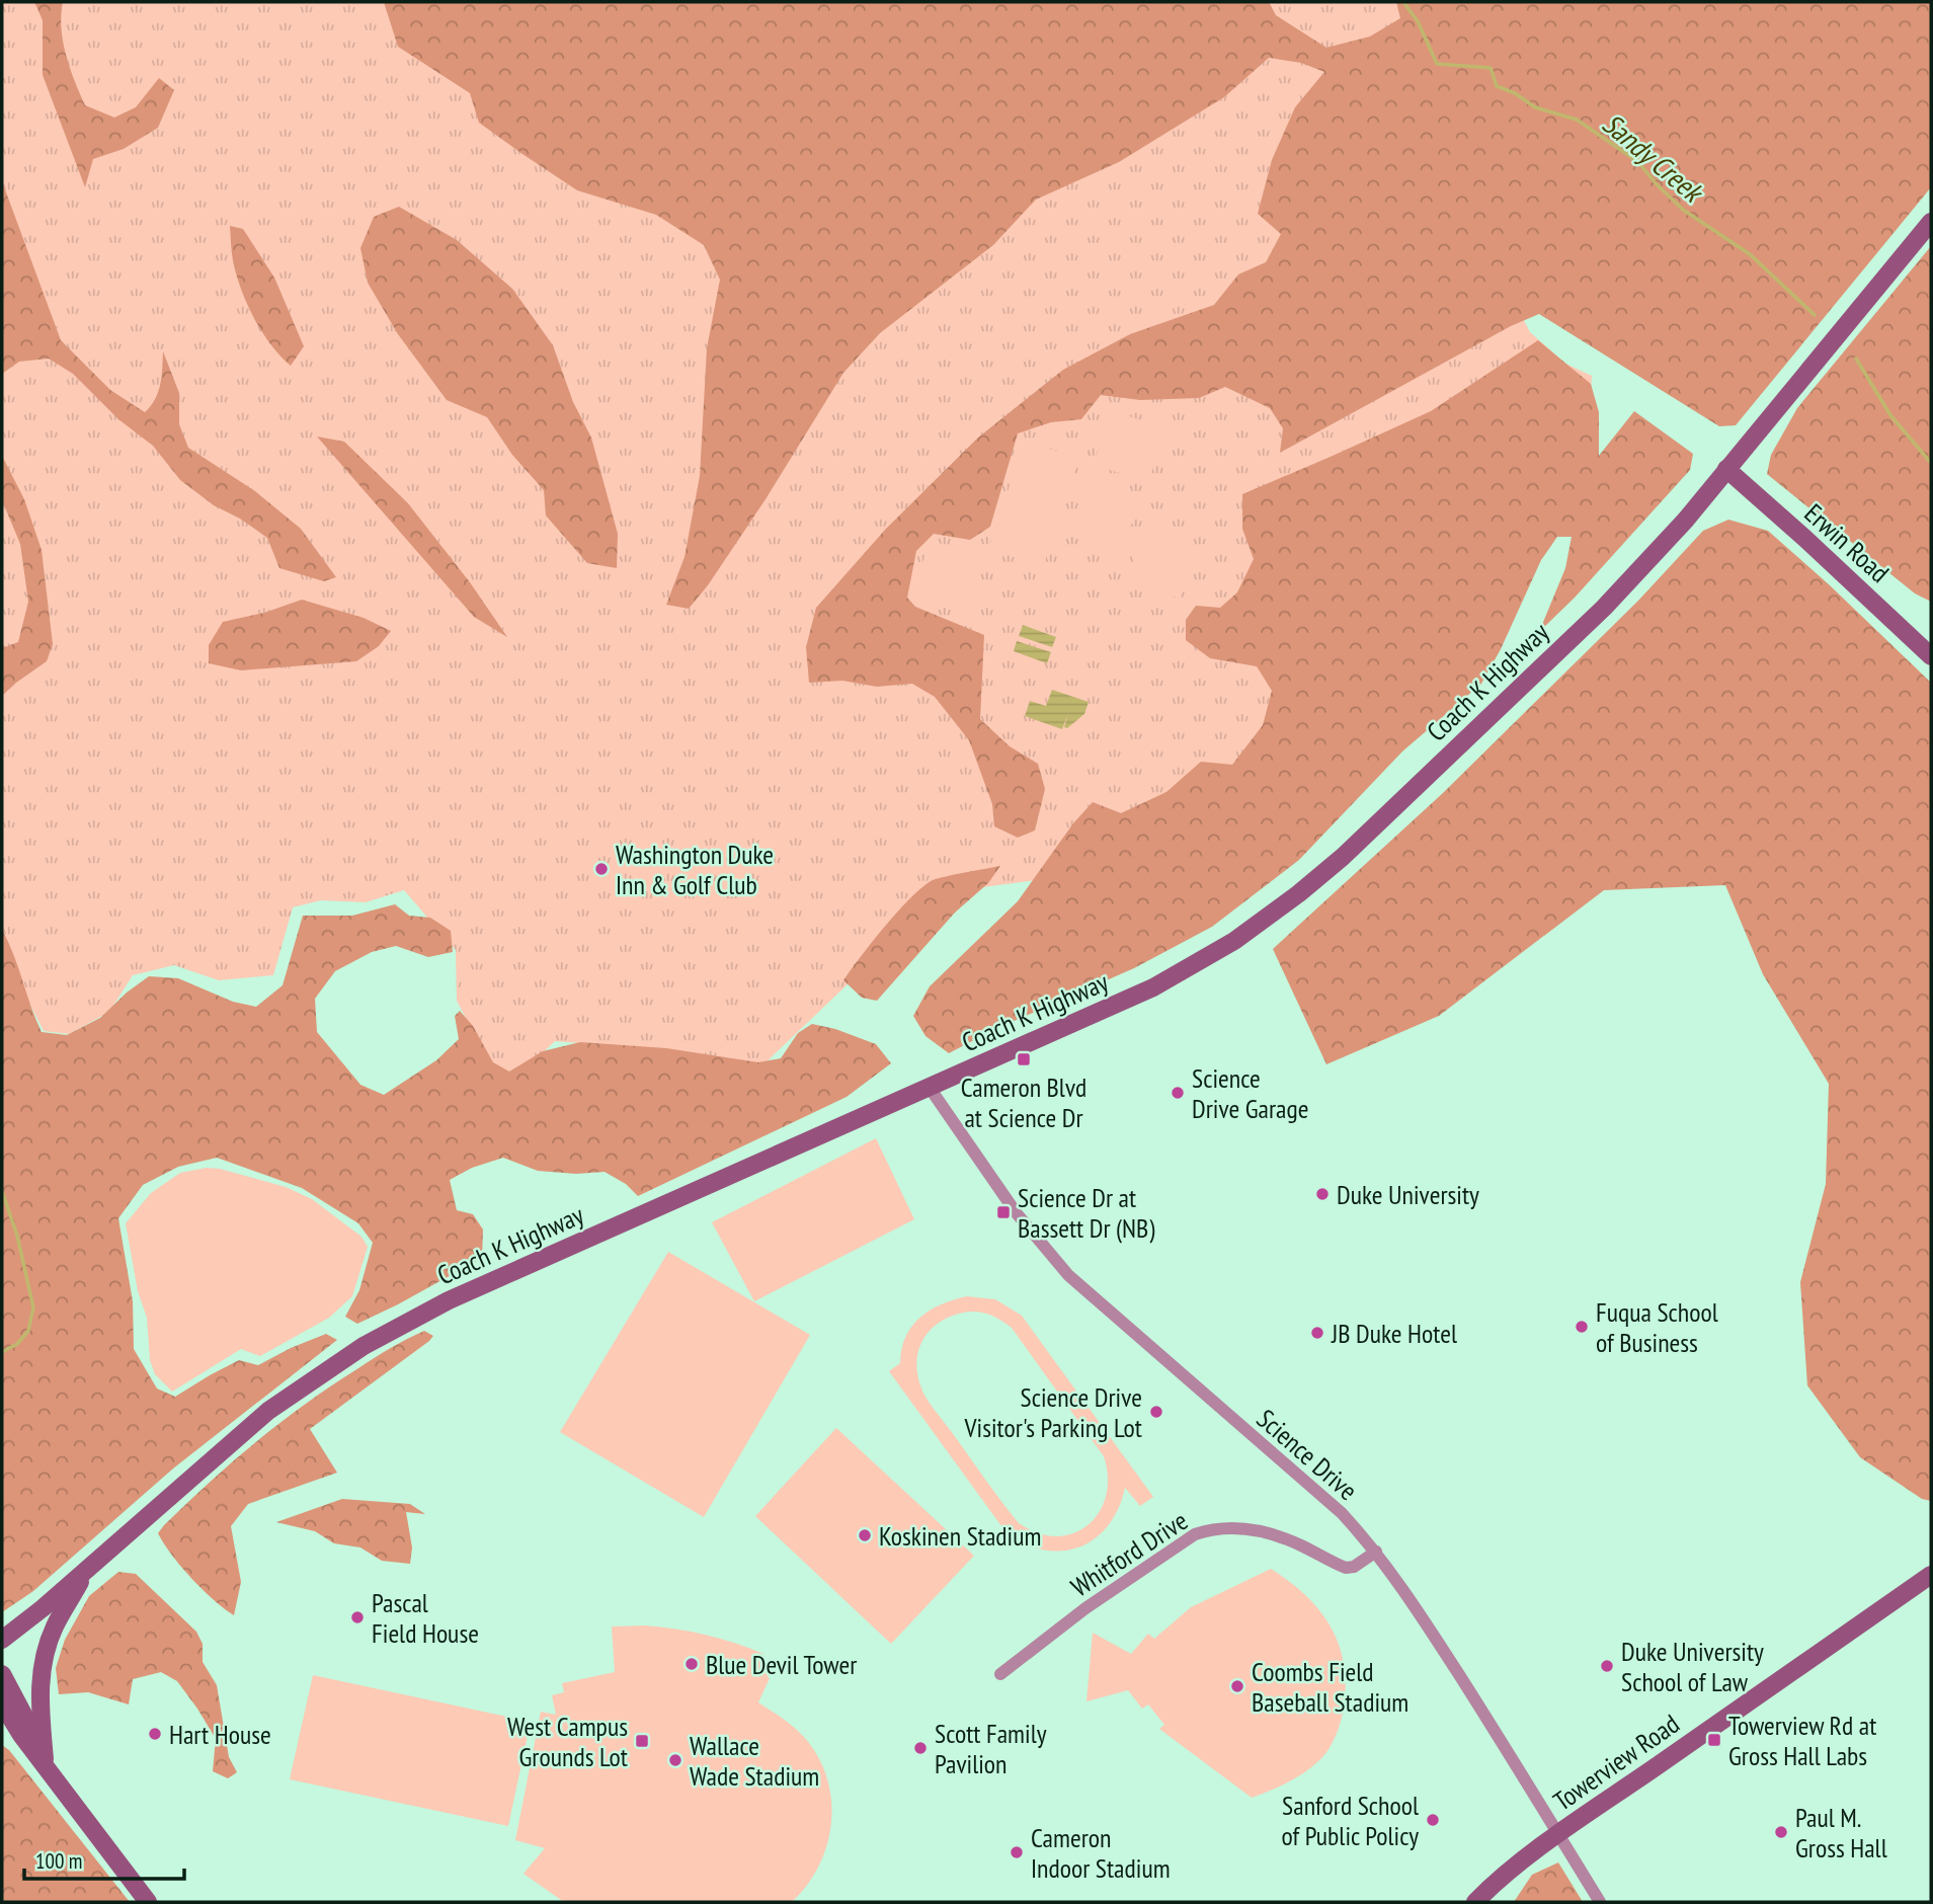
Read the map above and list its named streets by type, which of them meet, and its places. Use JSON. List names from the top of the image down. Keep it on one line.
{"streets":{"main road":["Erwin Road","Coach K Highway","Towerview Road"],"street":["Science Drive","Whitford Drive"]},"crossings":[["Erwin Road","Coach K Highway"],["Coach K Highway","Science Drive"],["Science Drive","Whitford Drive"],["Science Drive","Towerview Road"]],"water":["Sandy Creek"],"places":{"other":["Washington Duke Inn & Golf Club","Science Drive Garage","Duke University","Fuqua School of Business","JB Duke Hotel","Science Drive Visitor's Parking Lot","Koskinen Stadium","Pascal Field House","Blue Devil Tower","Duke University School of Law","Coombs Field Baseball Stadium","Hart House","Scott Family Pavilion","Wallace Wade Stadium","Sanford School of Public Policy","Paul M. Gross Hall","Cameron Indoor Stadium"],"transit":["Cameron Blvd at Science Dr","Science Dr at Bassett Dr (NB)","Towerview Rd at Gross Hall Labs","West Campus Grounds Lot"]},"scale_bar":"100 m"}
